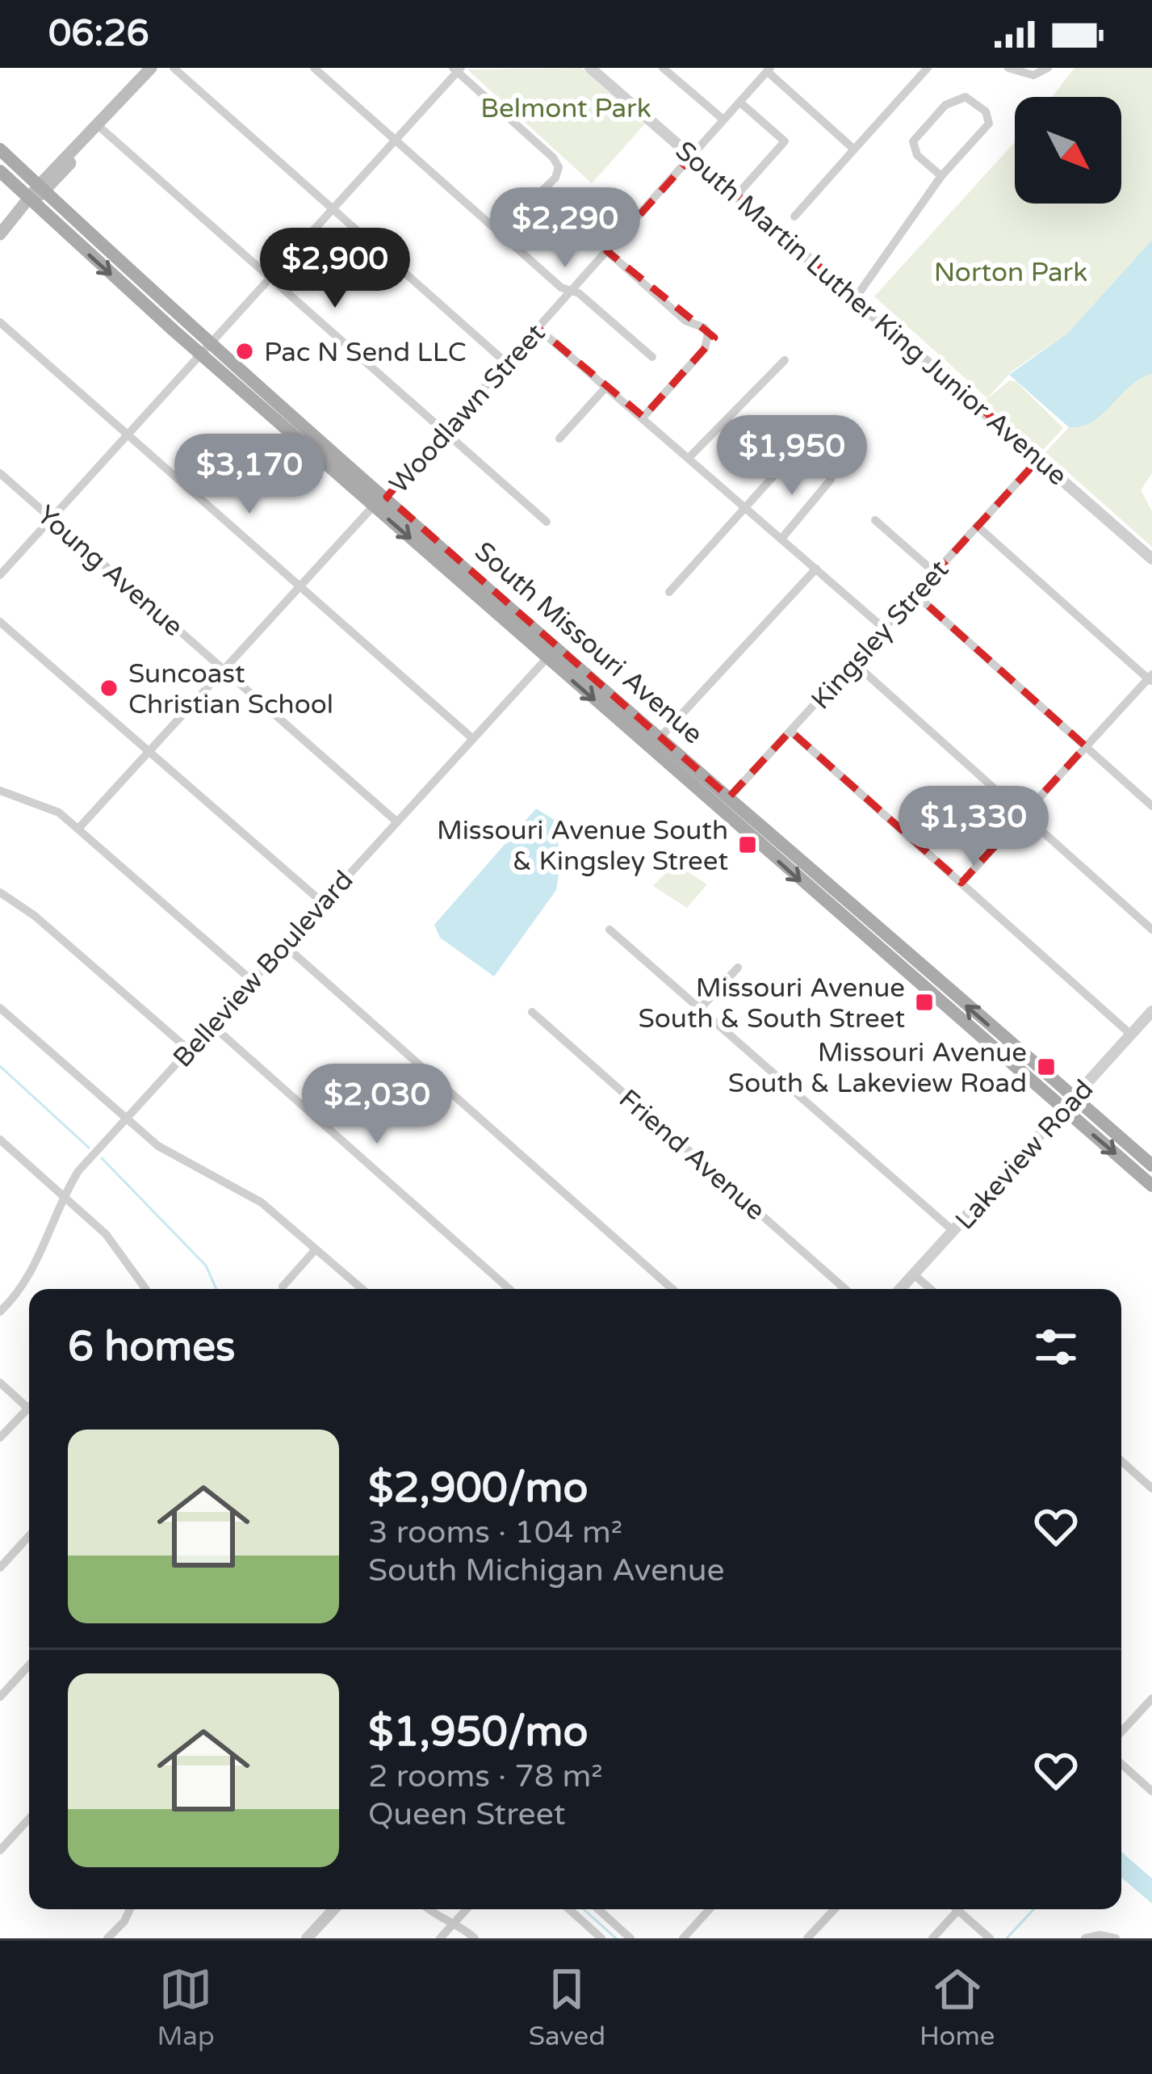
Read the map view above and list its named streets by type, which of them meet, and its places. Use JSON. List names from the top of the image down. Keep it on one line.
{"streets":{"main road":["South Missouri Avenue"],"street":["South Martin Luther King Junior Avenue","Woodlawn Street","Young Avenue","Kingsley Street","Belleview Boulevard","Friend Avenue","Lakeview Road"]},"crossings":[["South Martin Luther King Junior Avenue","Woodlawn Street"],["South Martin Luther King Junior Avenue","Kingsley Street"],["Woodlawn Street","Young Avenue"],["Woodlawn Street","South Missouri Avenue"],["Young Avenue","Belleview Boulevard"],["Kingsley Street","South Missouri Avenue"],["South Missouri Avenue","Belleview Boulevard"],["South Missouri Avenue","Lakeview Road"]],"parks":["Belmont Park","Norton Park"],"places":{"other":["Pac N Send LLC","Suncoast Christian School"],"transit":["Missouri Avenue South & Kingsley Street","Missouri Avenue South & South Street","Missouri Avenue South & Lakeview Road"]},"north":"bottom right","page":{"status":"06:26","price":["$2,290","$2,900","$1,950","$3,170","$1,330","$2,030"],"heading":"6 homes","list":[{"name":"$2,900/mo","note":"3 rooms · 104 m² · South Michigan Avenue"},{"name":"$1,950/mo","note":"2 rooms · 78 m² · Queen Street"}],"tabs":["Map","Saved","Home"]}}
